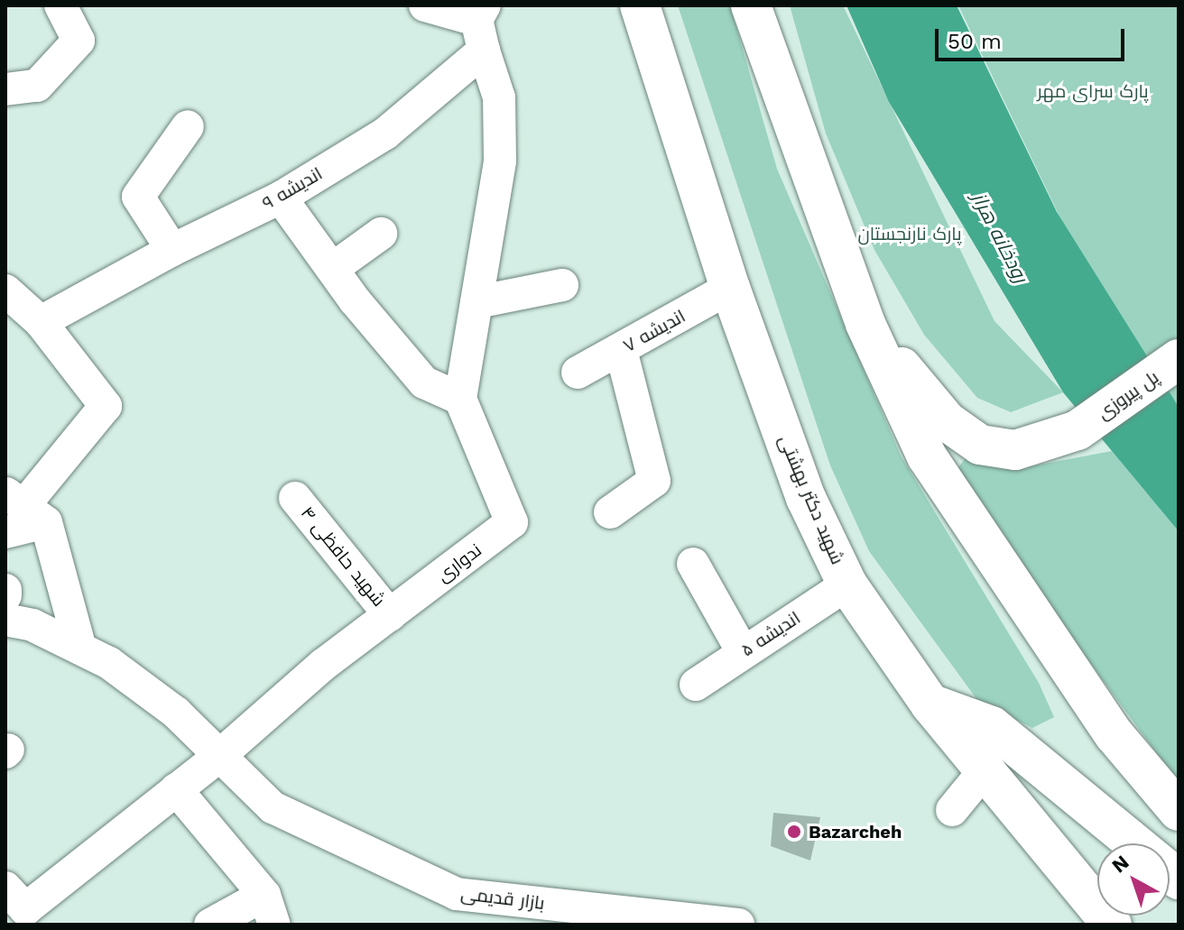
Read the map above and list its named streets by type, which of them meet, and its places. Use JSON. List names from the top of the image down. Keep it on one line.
{"streets":{"main road":["پل پیروزی","شهید دکتر بهشتی"],"street":["اندیشه ۹","اندیشه ۷","شهید حافظی ۴","ندواری","اندیشه ۵","بازار قدیمی"]},"crossings":[["اندیشه ۷","شهید دکتر بهشتی"],["شهید دکتر بهشتی","اندیشه ۵"],["شهید حافظی ۴","ندواری"],["ندواری","بازار قدیمی"]],"water":["رودخانه هراز"],"parks":["پارک سرای مهر","پارک نارنجستان"],"places":["Bazarcheh"],"scale_bar":"50 m","north":"top left"}
